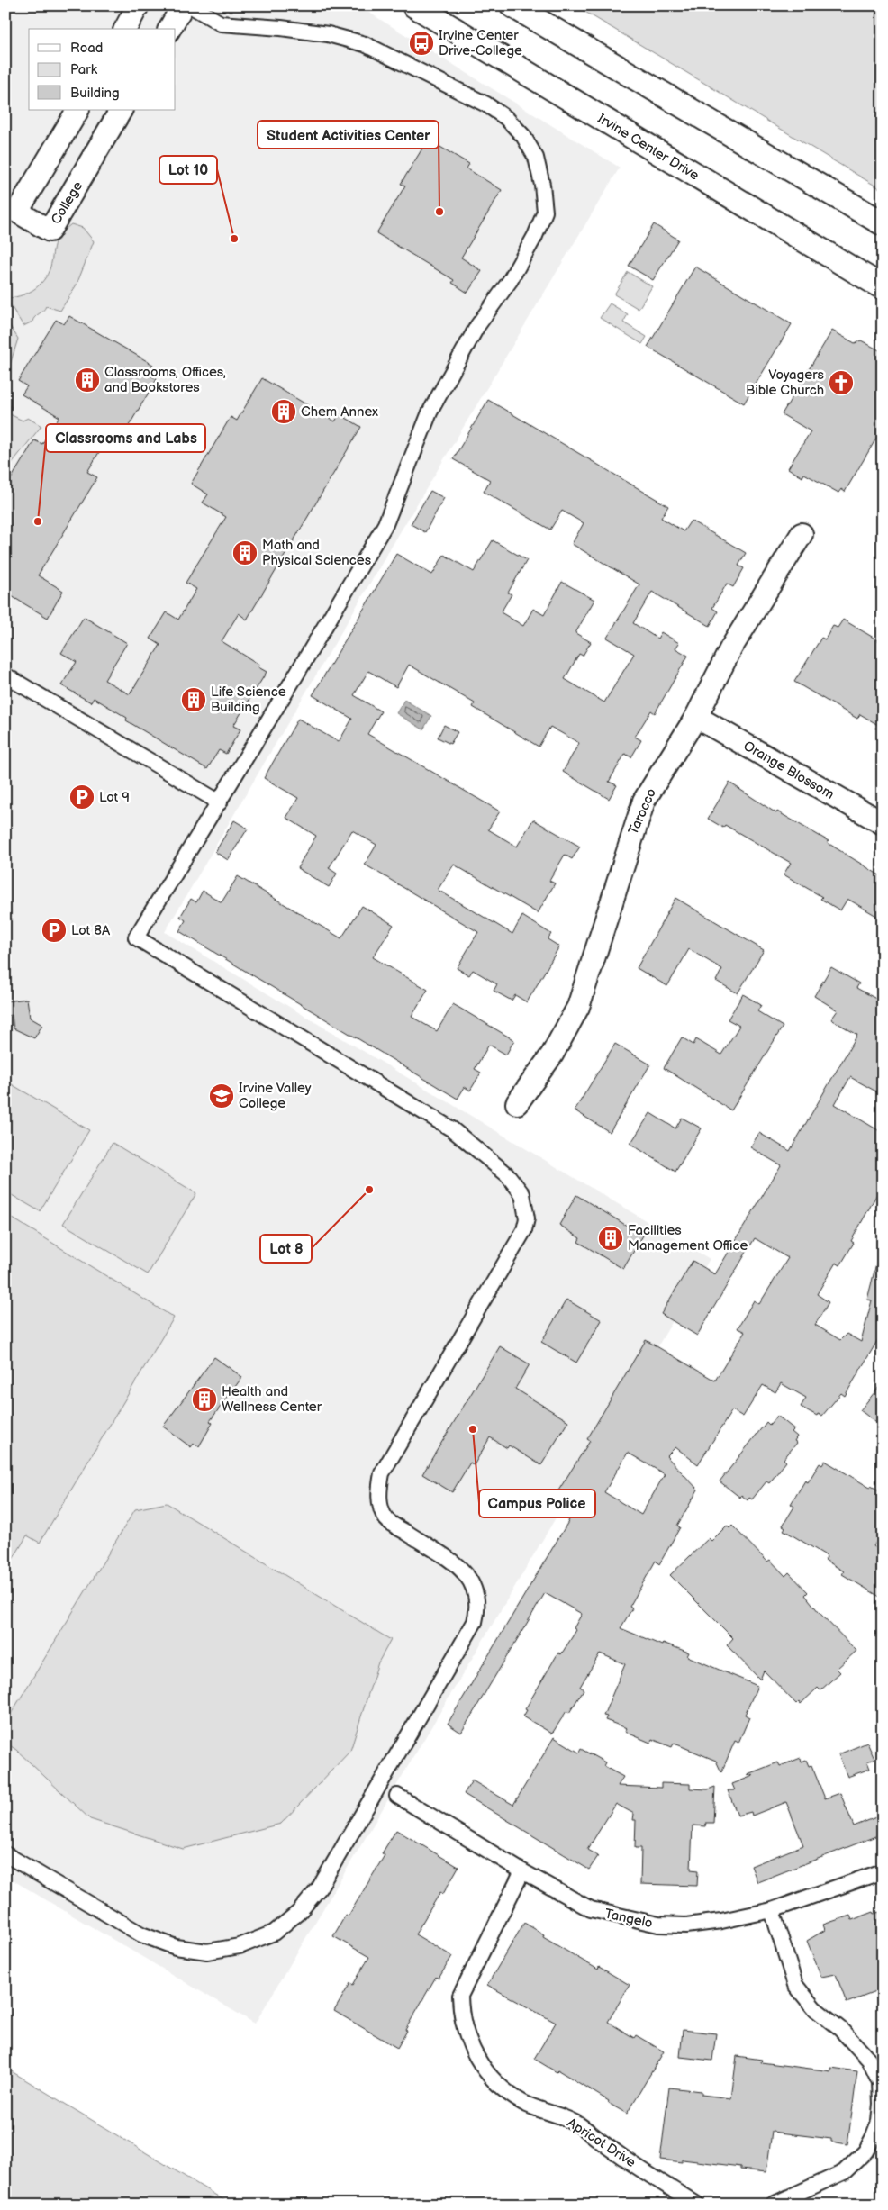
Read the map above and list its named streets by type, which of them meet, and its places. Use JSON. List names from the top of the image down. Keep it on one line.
{"streets":{"main road":["Irvine Center Drive"],"street":["College","Orange Blossom","Tarocco","Tangelo","Apricot Drive"]},"crossings":[["Orange Blossom","Tarocco"],["Tangelo","Apricot Drive"]],"places":{"bus stop":["Irvine Center Drive-College"],"other":["Student Activities Center","Lot 10","Classrooms and Labs","Lot 8","Campus Police"],"building":["Classrooms, Offices, and Bookstores","Chem Annex","Math and Physical Sciences","Life Science Building","Facilities Management Office","Health and Wellness Center"],"church":["Voyagers Bible Church"],"parking":["Lot 9","Lot 8A"],"school or university":["Irvine Valley College"]},"legend":["Road","Park","Building"]}
